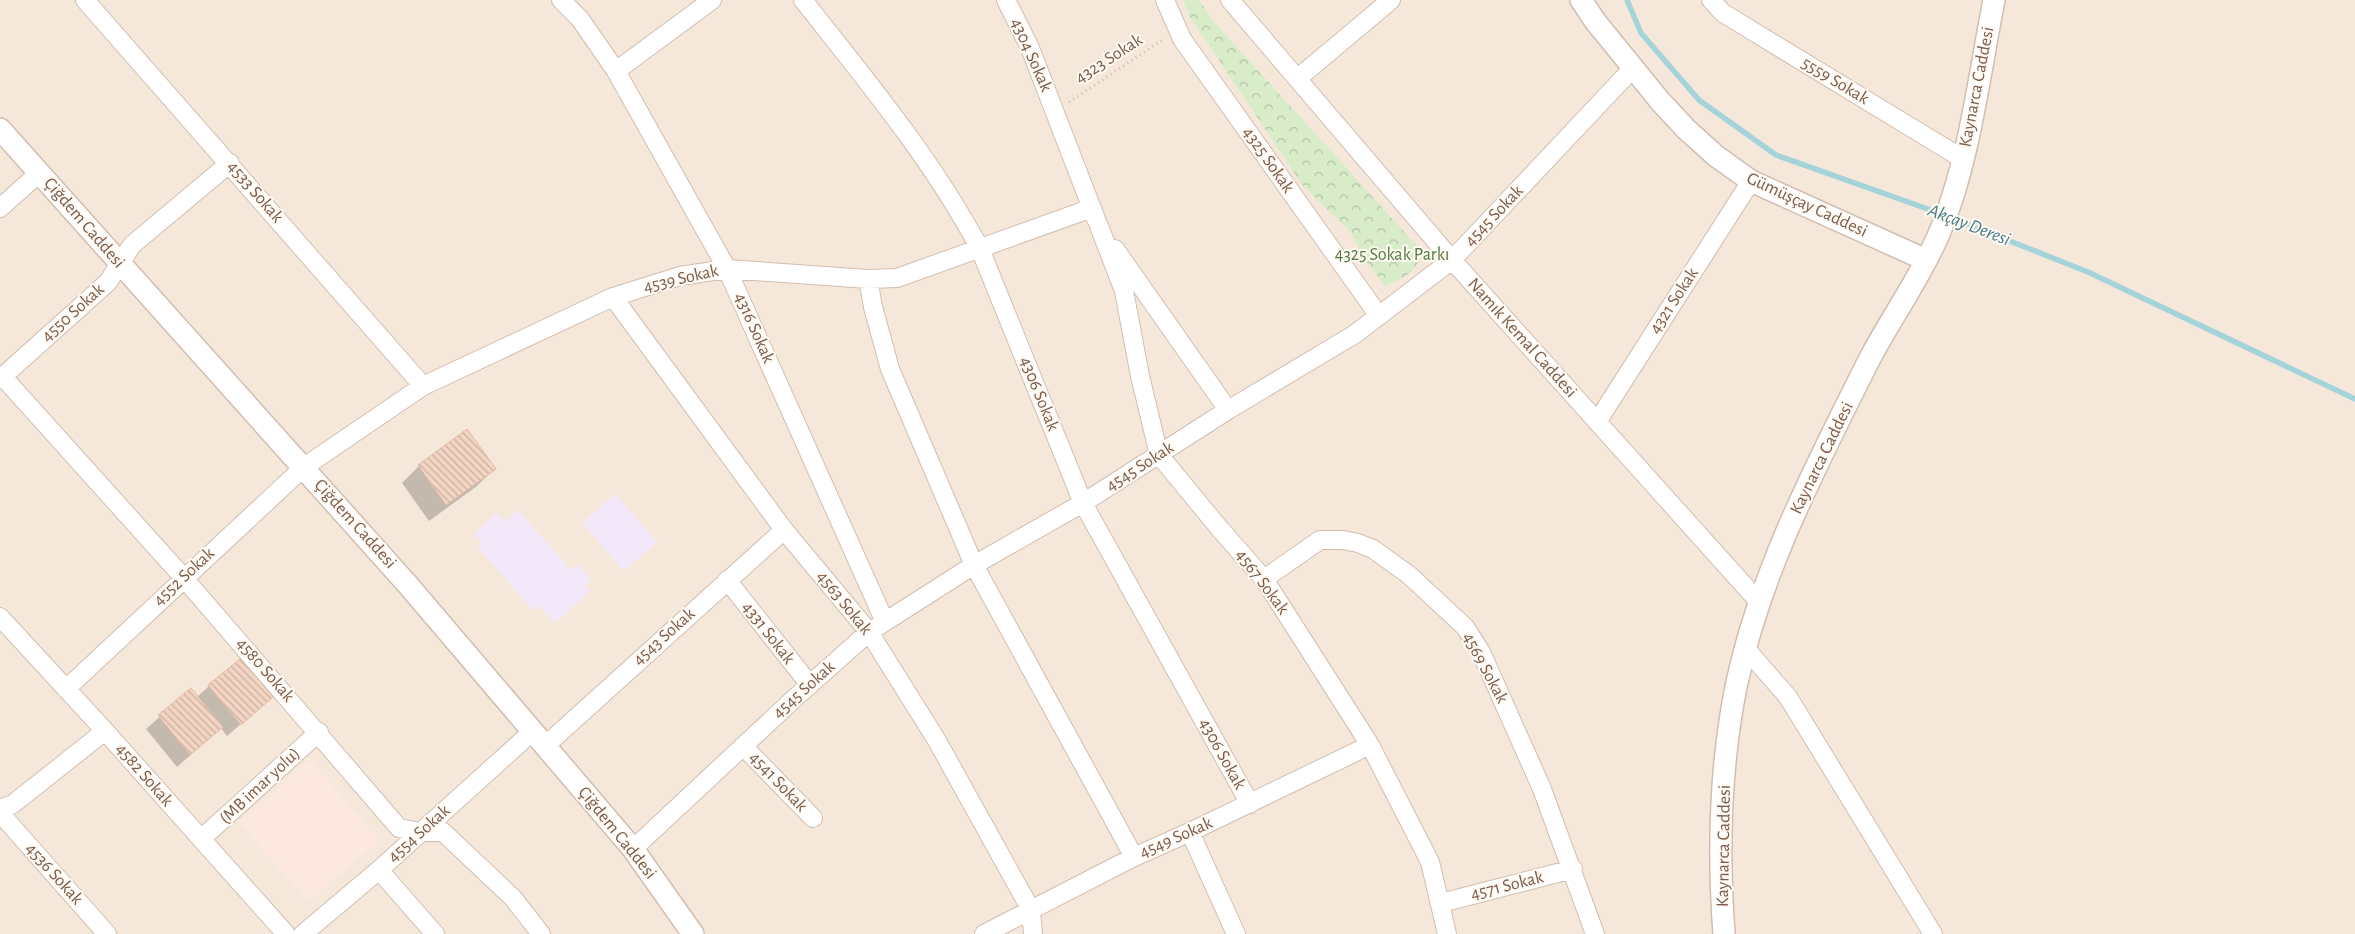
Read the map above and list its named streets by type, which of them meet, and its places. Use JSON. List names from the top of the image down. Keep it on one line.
{"streets":{"street":["4304 Sokak","5559 Sokak","Kaynarca Caddesi","4325 Sokak","4533 Sokak","Gümüşçay Caddesi","4545 Sokak","Çiğdem Caddesi","4539 Sokak","4321 Sokak","4550 Sokak","4316 Sokak","Namık Kemal Caddesi","4306 Sokak","4552 Sokak","4567 Sokak","4563 Sokak","4331 Sokak","4543 Sokak","4569 Sokak","4580 Sokak","4582 Sokak","4541 Sokak","(MB imar yolu)","4554 Sokak","4549 Sokak","4536 Sokak","4571 Sokak"],"path":["4323 Sokak"]},"crossings":[["4304 Sokak","4323 Sokak"],["4304 Sokak","4539 Sokak"],["4304 Sokak","4567 Sokak"],["4323 Sokak","4325 Sokak"],["5559 Sokak","Kaynarca Caddesi"],["Kaynarca Caddesi","Gümüşçay Caddesi"],["Kaynarca Caddesi","Namık Kemal Caddesi"],["4325 Sokak","4545 Sokak"],["4533 Sokak","4539 Sokak"],["4533 Sokak","4550 Sokak"],["Gümüşçay Caddesi","4545 Sokak"],["Gümüşçay Caddesi","4321 Sokak"],["4545 Sokak","Çiğdem Caddesi"],["4545 Sokak","4316 Sokak"],["4545 Sokak","Namık Kemal Caddesi"],["4545 Sokak","4306 Sokak"],["4545 Sokak","4567 Sokak"],["4545 Sokak","4563 Sokak"],["4545 Sokak","4331 Sokak"],["4545 Sokak","4541 Sokak"],["Çiğdem Caddesi","4539 Sokak"],["Çiğdem Caddesi","4550 Sokak"],["Çiğdem Caddesi","4552 Sokak"],["Çiğdem Caddesi","4543 Sokak"],["Çiğdem Caddesi","4554 Sokak"],["4539 Sokak","4316 Sokak"],["4539 Sokak","4306 Sokak"],["4539 Sokak","4552 Sokak"],["4539 Sokak","4563 Sokak"],["4321 Sokak","Namık Kemal Caddesi"],["4550 Sokak","4580 Sokak"],["4306 Sokak","4549 Sokak"],["4552 Sokak","4580 Sokak"],["4552 Sokak","4582 Sokak"],["4567 Sokak","4569 Sokak"],["4567 Sokak","4549 Sokak"],["4567 Sokak","4571 Sokak"],["4563 Sokak","4543 Sokak"],["4563 Sokak","4549 Sokak"],["4331 Sokak","4543 Sokak"],["4543 Sokak","4554 Sokak"],["4569 Sokak","4571 Sokak"],["4580 Sokak","(MB imar yolu)"],["4580 Sokak","4554 Sokak"],["4582 Sokak","(MB imar yolu)"]],"water":["Akçay Deresi"],"parks":["4325 Sokak Parkı"]}
